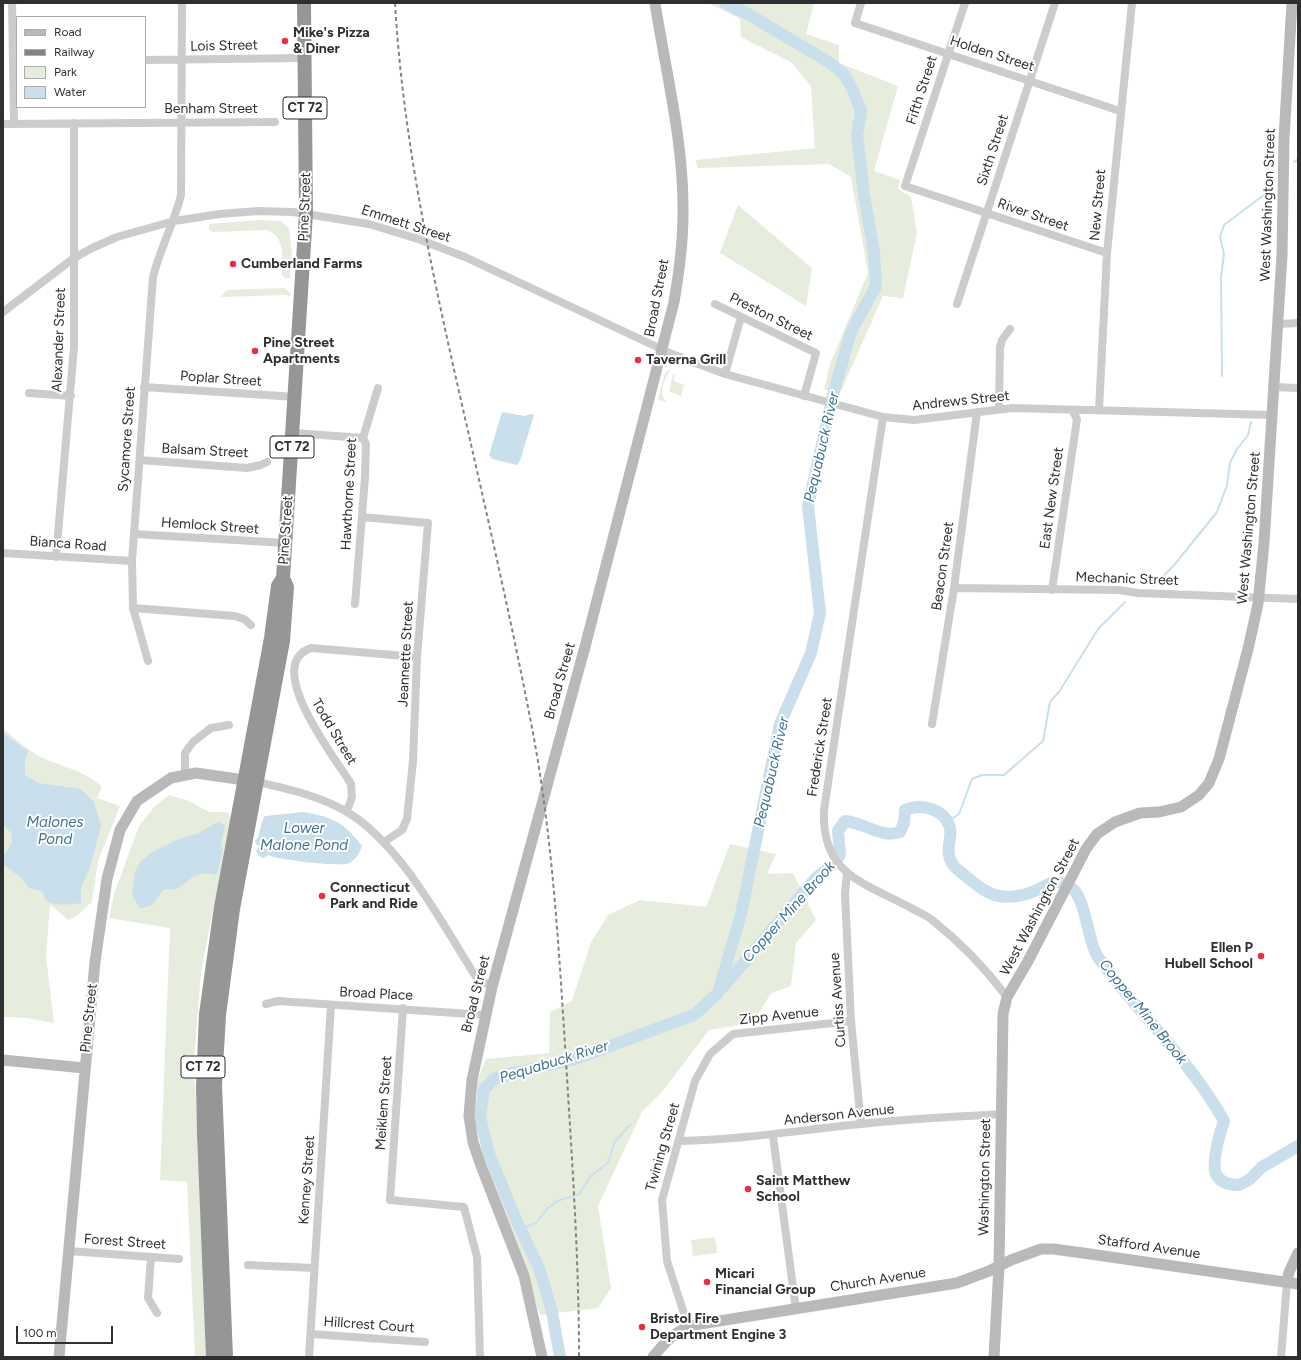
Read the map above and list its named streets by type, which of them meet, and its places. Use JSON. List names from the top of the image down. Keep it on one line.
{"streets":{"highway":["CT 72","Pine Street"],"main road":["West Washington Street","Broad Street","Washington Street","Stafford Avenue","Church Avenue"],"street":["Lois Street","Holden Street","Fifth Street","Benham Street","Sixth Street","New Street","River Street","Emmett Street","Preston Street","Alexander Street","Poplar Street","Andrews Street","Sycamore Street","Balsam Street","Hawthorne Street","East New Street","Hemlock Street","Bianca Road","Beacon Street","Mechanic Street","Jeannette Street","Todd Street","Frederick Street","Broad Place","Curtiss Avenue","Zipp Avenue","Meiklem Street","Anderson Avenue","Twining Street","Kenney Street","Forest Street","Hillcrest Court"]},"crossings":[["Lois Street","Pine Street"],["Lois Street","Sycamore Street"],["Holden Street","Fifth Street"],["Holden Street","Sixth Street"],["Holden Street","New Street"],["Fifth Street","River Street"],["CT 72","Pine Street"],["Benham Street","Alexander Street"],["Benham Street","Sycamore Street"],["Sixth Street","River Street"],["New Street","River Street"],["New Street","Andrews Street"],["West Washington Street","Andrews Street"],["West Washington Street","Mechanic Street"],["West Washington Street","Frederick Street"],["West Washington Street","Washington Street"],["Pine Street","Emmett Street"],["Pine Street","Poplar Street"],["Pine Street","Hemlock Street"],["Pine Street","Forest Street"],["Emmett Street","Broad Street"],["Emmett Street","Alexander Street"],["Emmett Street","Andrews Street"],["Emmett Street","Sycamore Street"],["Broad Street","Andrews Street"],["Broad Street","Broad Place"],["Preston Street","Andrews Street"],["Alexander Street","Bianca Road"],["Poplar Street","Sycamore Street"],["Andrews Street","East New Street"],["Andrews Street","Beacon Street"],["Andrews Street","Frederick Street"],["Sycamore Street","Balsam Street"],["Sycamore Street","Hemlock Street"],["Sycamore Street","Bianca Road"],["Hawthorne Street","Jeannette Street"],["East New Street","Mechanic Street"],["Beacon Street","Mechanic Street"],["Jeannette Street","Todd Street"],["Frederick Street","Curtiss Avenue"],["Frederick Street","Washington Street"],["Broad Place","Meiklem Street"],["Broad Place","Kenney Street"],["Curtiss Avenue","Zipp Avenue"],["Curtiss Avenue","Anderson Avenue"],["Zipp Avenue","Twining Street"],["Anderson Avenue","Twining Street"],["Anderson Avenue","Washington Street"],["Twining Street","Church Avenue"],["Washington Street","Stafford Avenue"],["Washington Street","Church Avenue"],["Kenney Street","Hillcrest Court"],["Stafford Avenue","Church Avenue"]],"water":["Pequabuck River","Malones Pond","Lower Malone Pond","Copper Mine Brook"],"places":["Mike's Pizza & Diner","Cumberland Farms","Pine Street Apartments","Taverna Grill","Connecticut Park and Ride","Ellen P Hubell School","Saint Matthew School","Micari Financial Group","Bristol Fire Department Engine 3"],"legend":["Road","Railway","Park","Water"],"scale_bar":"100 m"}
